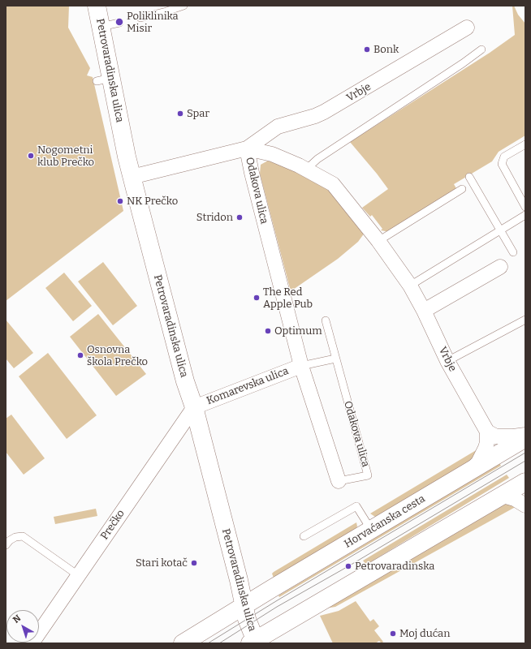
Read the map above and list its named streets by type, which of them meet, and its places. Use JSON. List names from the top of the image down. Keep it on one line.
{"streets":{"street":["Petrovaradinska ulica","Vrbje","Odakova ulica","Komarevska ulica","Horvaćanska cesta","Prečko"]},"crossings":[["Petrovaradinska ulica","Vrbje"],["Petrovaradinska ulica","Komarevska ulica"],["Petrovaradinska ulica","Horvaćanska cesta"],["Petrovaradinska ulica","Prečko"],["Vrbje","Odakova ulica"],["Odakova ulica","Komarevska ulica"],["Komarevska ulica","Prečko"]],"places":["Poliklinika Misir","Bonk","Spar","Nogometni klub Prečko","NK Prečko","Stridon","The Red Apple Pub","Optimum","Osnovna škola Prečko","Stari kotač","Petrovaradinska","Moj dućan"],"north":"top left"}
